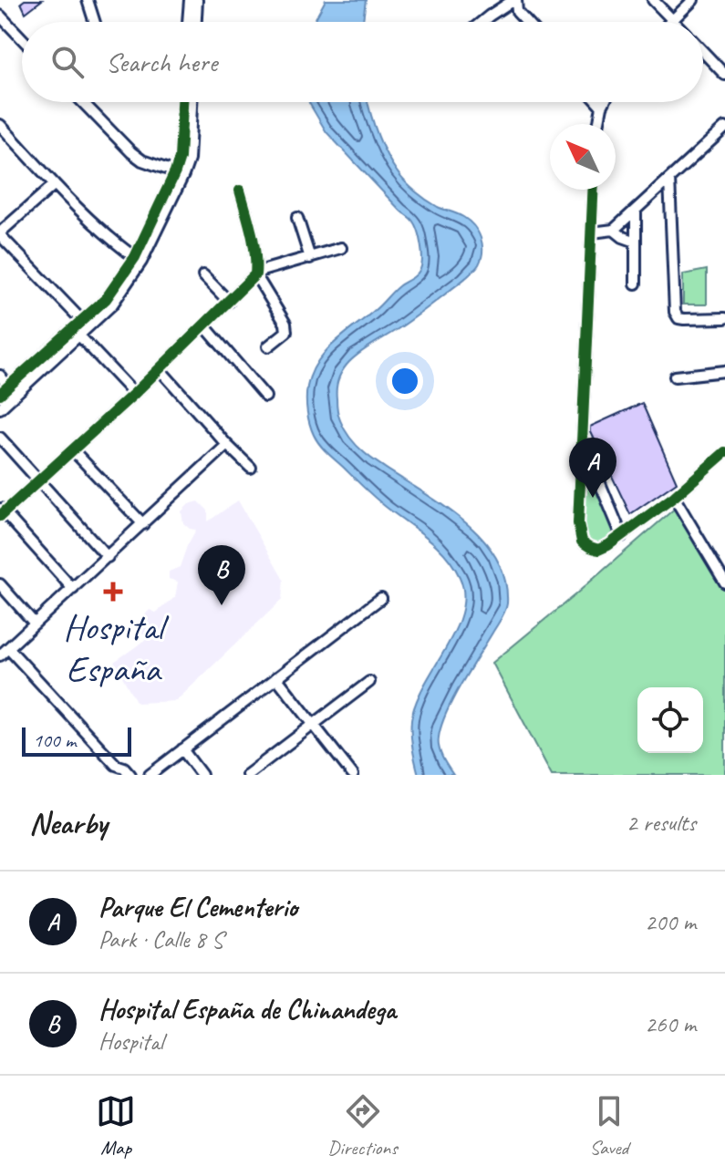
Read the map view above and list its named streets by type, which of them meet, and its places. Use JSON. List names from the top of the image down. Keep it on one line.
{"places":{"health":["Hospital España"]},"scale_bar":"100 m","north":"top left","page":{"search":"Search here","pins":["A","B"],"scale":"100 m","heading":["Nearby","2 results"],"list":[{"mark":"A","name":"Parque El Cementerio","note":"Park · Calle 8 S","value":"200 m"},{"mark":"B","name":"Hospital España de Chinandega","note":"Hospital","value":"260 m"}],"nav":["Map","Directions","Saved"]}}
